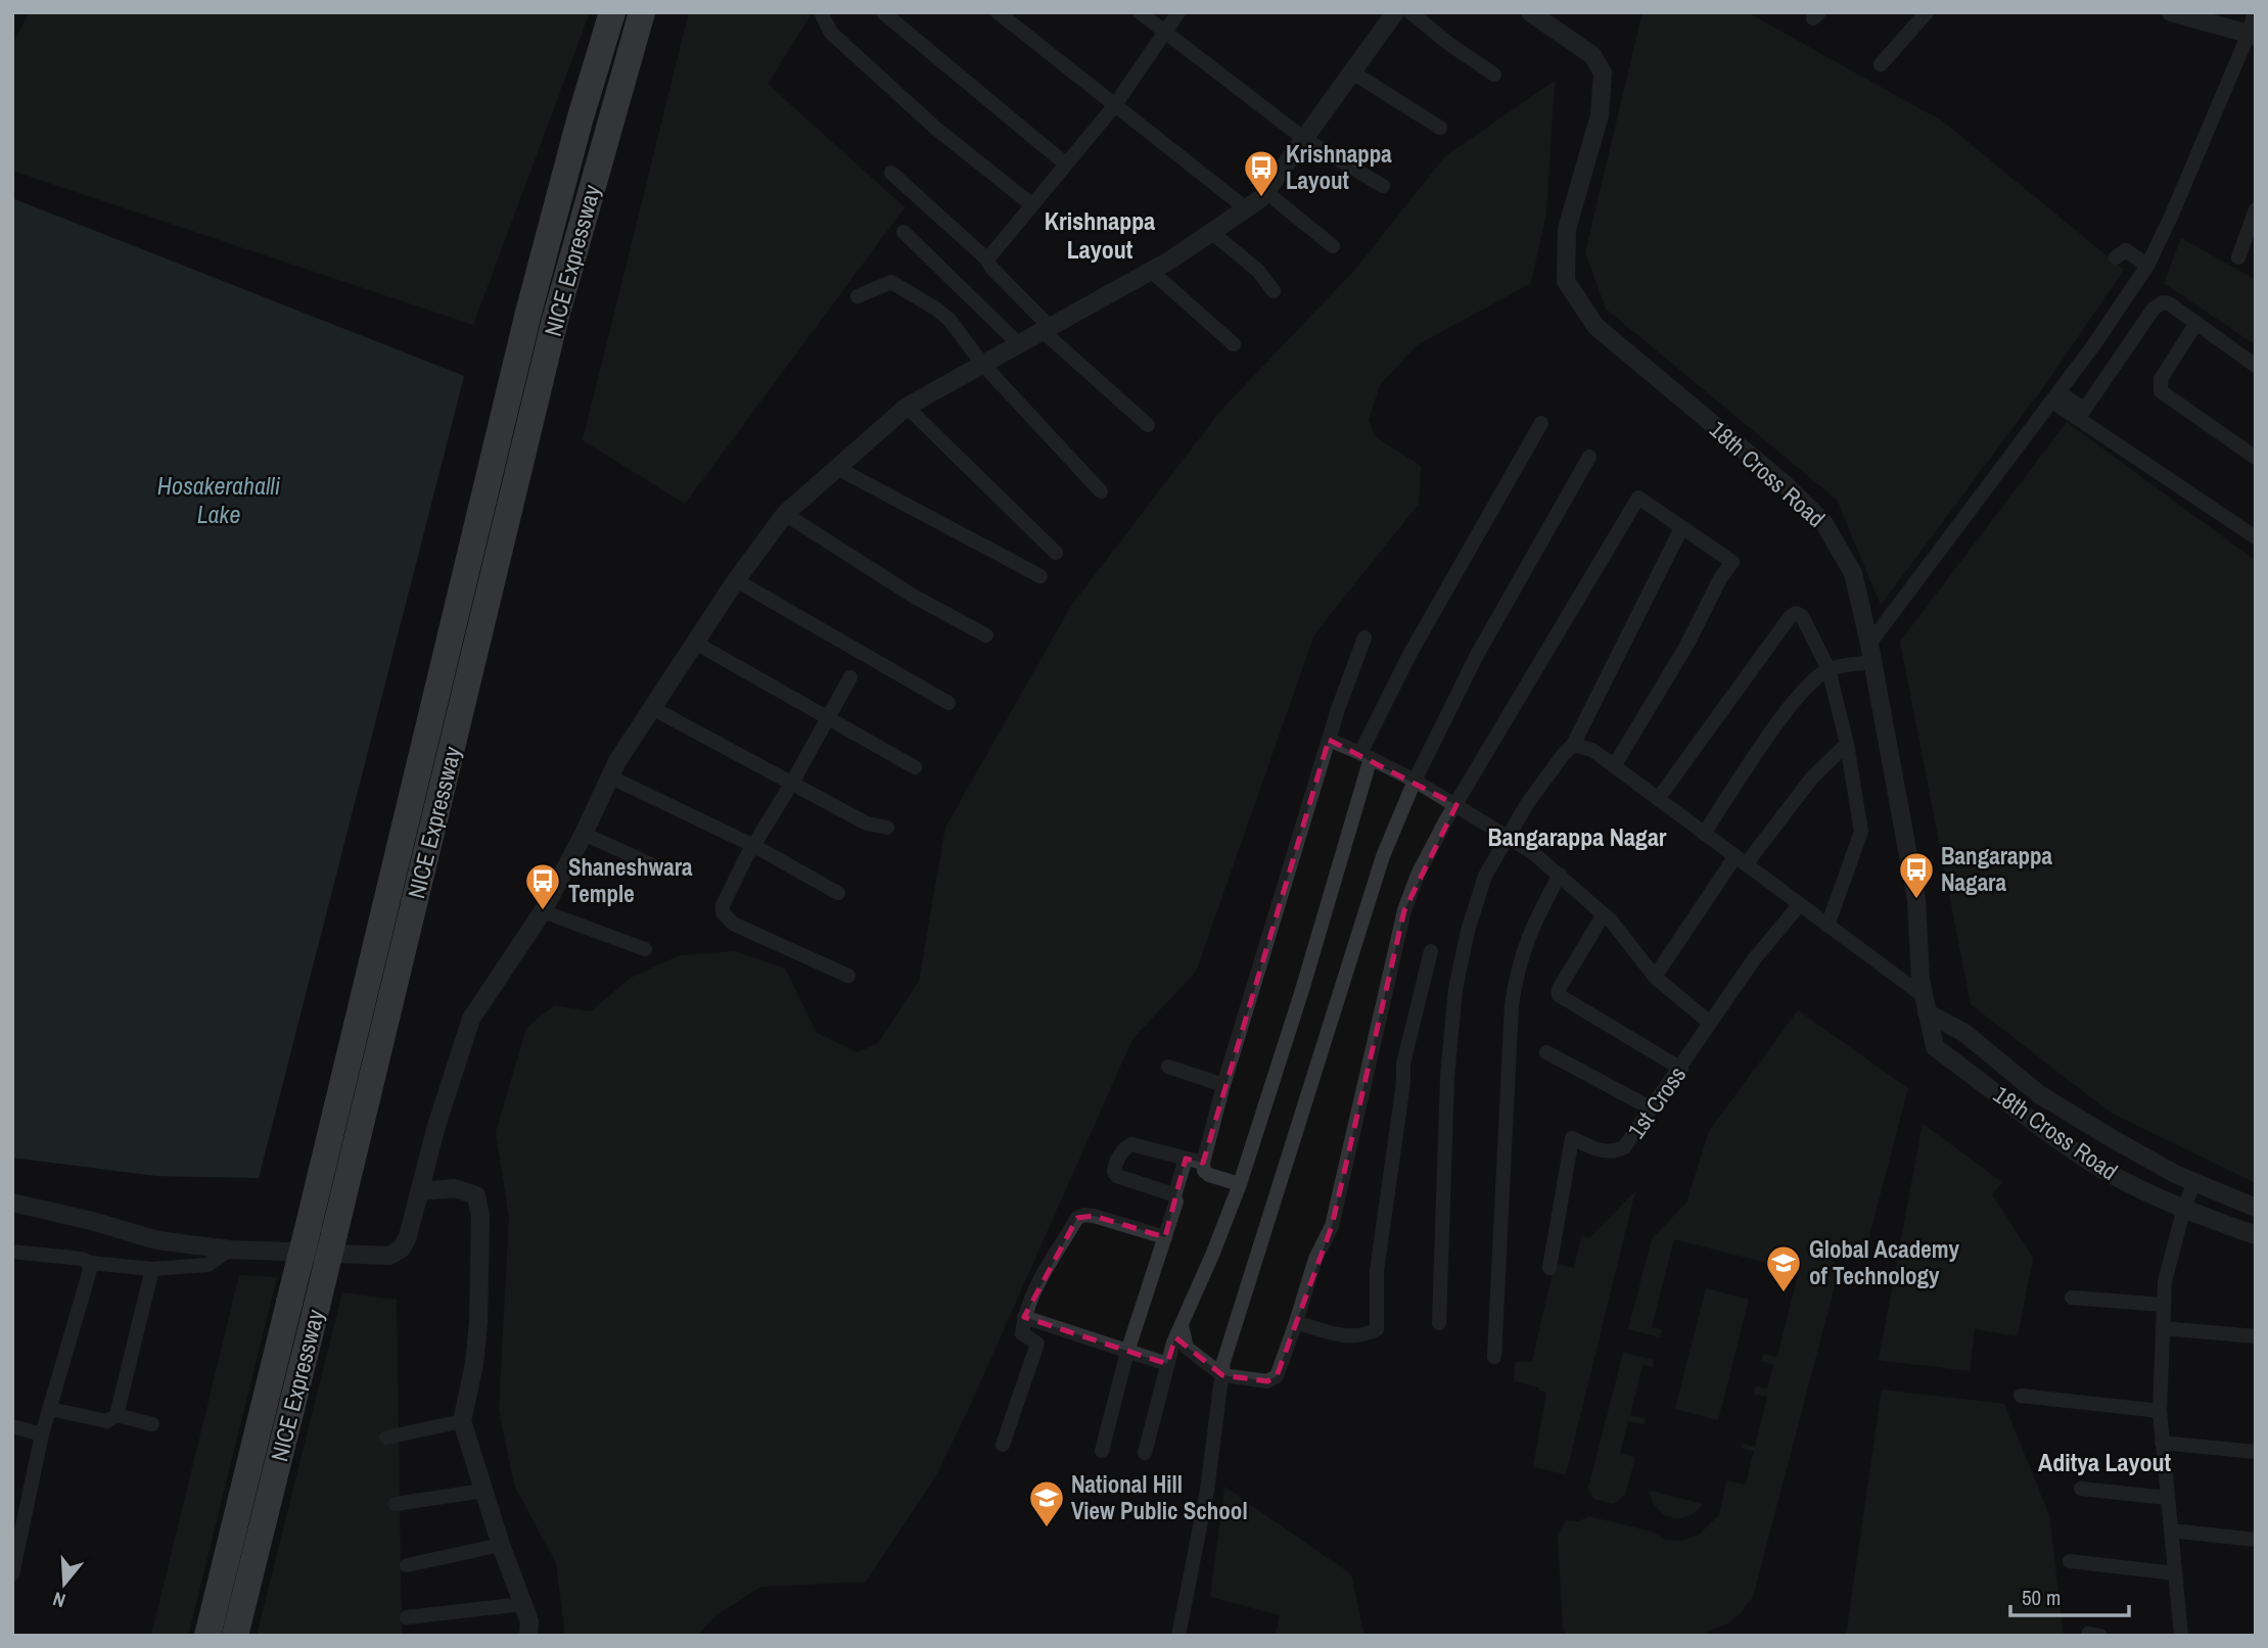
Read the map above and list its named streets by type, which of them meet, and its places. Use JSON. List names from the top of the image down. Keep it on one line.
{"streets":{"highway":["NICE Expressway"],"street":["18th Cross Road","1st Cross"]},"districts":["Krishnappa Layout","Bangarappa Nagar","Aditya Layout"],"water":["Hosakerahalli Lake"],"places":{"bus stop":["Krishnappa Layout","Bangarappa Nagara","Shaneshwara Temple"],"school or university":["Global Academy of Technology","National Hill View Public School"]},"scale_bar":"50 m","north":"bottom"}
